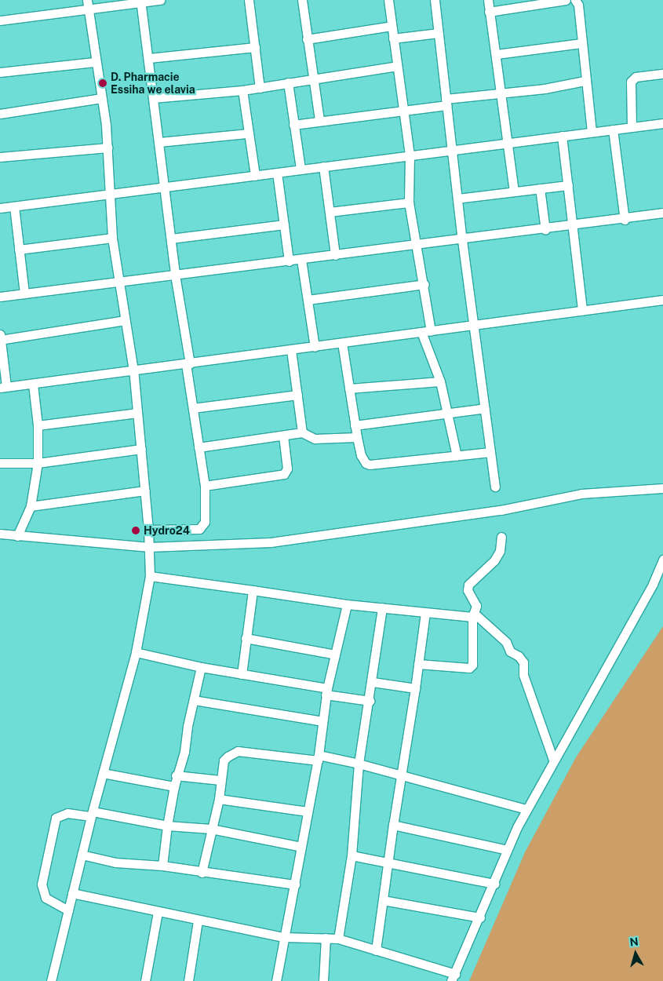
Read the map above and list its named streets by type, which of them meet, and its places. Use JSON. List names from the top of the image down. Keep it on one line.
{"places":["D. Pharmacie Essiha we elavia","Hydro24"],"north":"top"}
